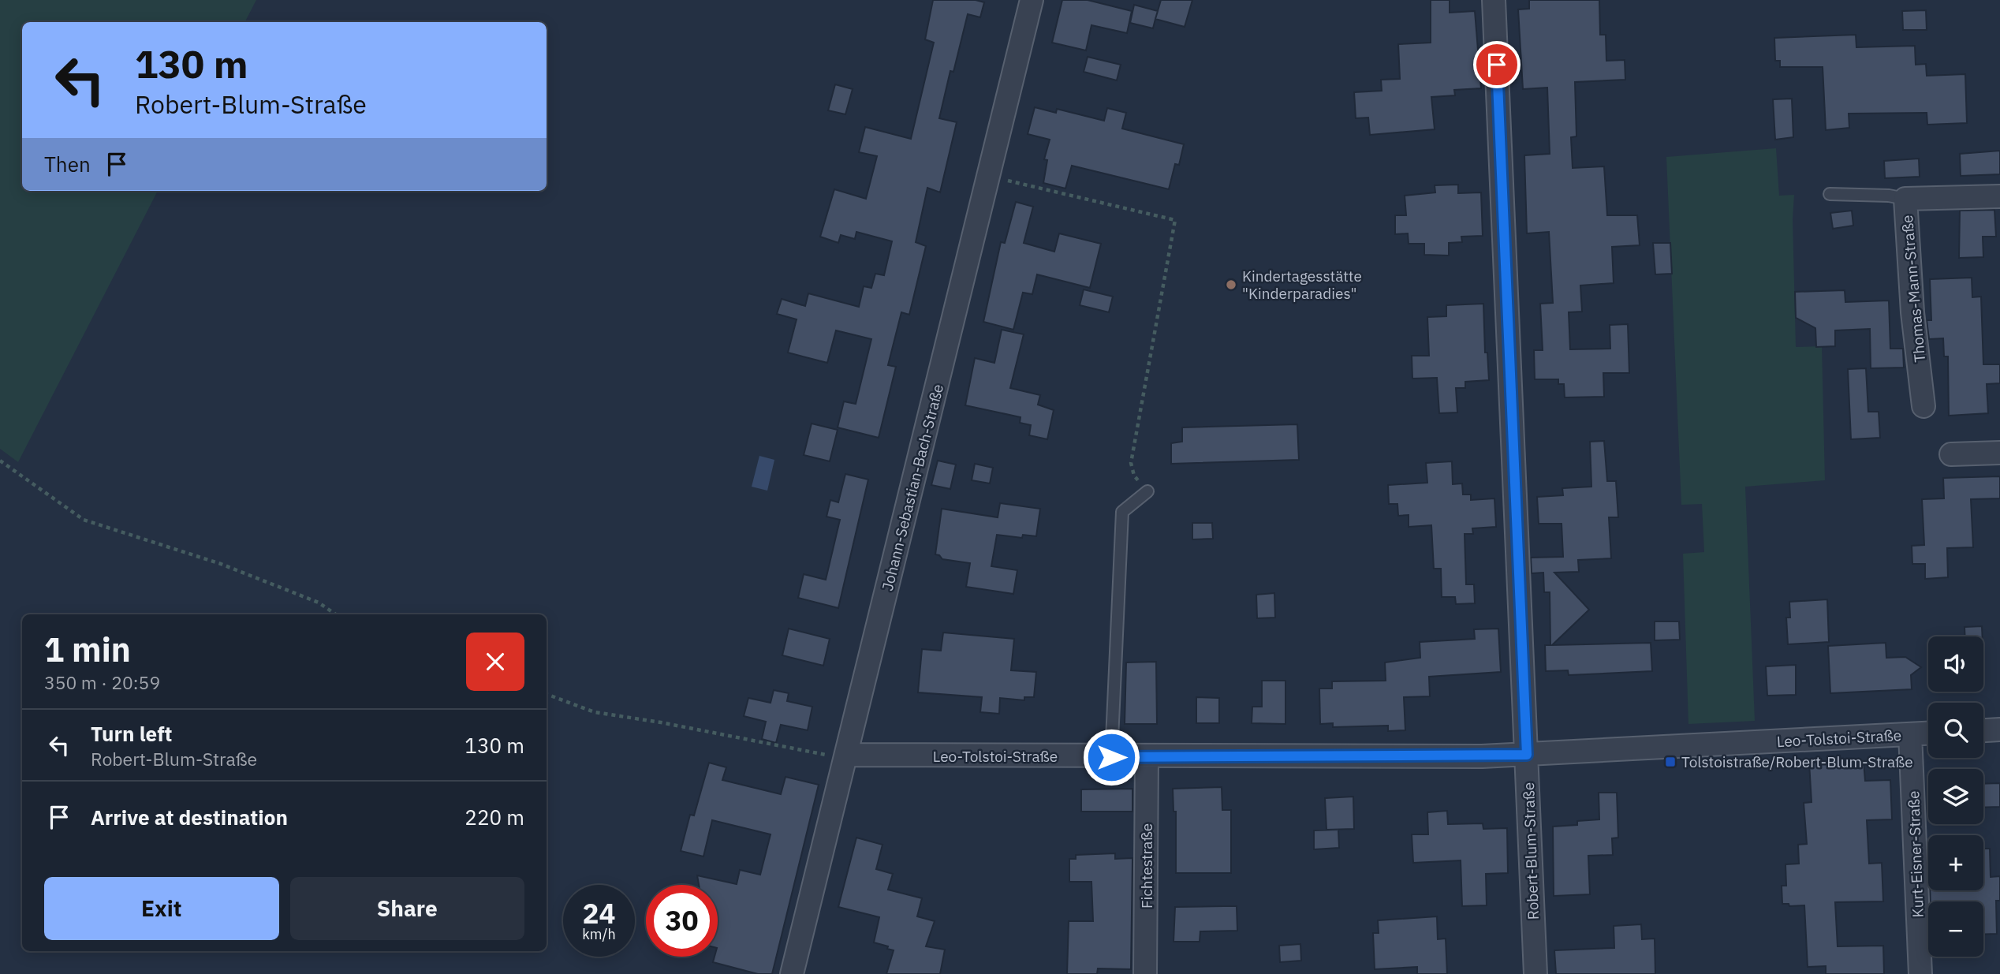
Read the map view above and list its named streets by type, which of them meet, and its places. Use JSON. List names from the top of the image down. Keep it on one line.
{"streets":{"street":["Thomas-Mann-Straße","Johann-Sebastian-Bach-Straße","Leo-Tolstoi-Straße","Robert-Blum-Straße","Kurt-Eisner-Straße","Fichtestraße"]},"crossings":[["Johann-Sebastian-Bach-Straße","Leo-Tolstoi-Straße"],["Leo-Tolstoi-Straße","Robert-Blum-Straße"],["Leo-Tolstoi-Straße","Kurt-Eisner-Straße"],["Leo-Tolstoi-Straße","Fichtestraße"]],"places":{"other":["Kindertagesstätte \"Kinderparadies\""],"transit":["Tolstoistraße/Robert-Blum-Straße"]},"page":{"turn":["130 m","Robert-Blum-Straße"],"then":"Then","heading":["1 min","350 m · 20:59"],"map_buttons":["+","−"],"list":[{"name":"Turn left","note":"Robert-Blum-Straße","value":"130 m"},{"name":"Arrive at destination","value":"220 m"}],"buttons":["Exit","Share"],"speed":"24 km/h","limit":"30"}}
